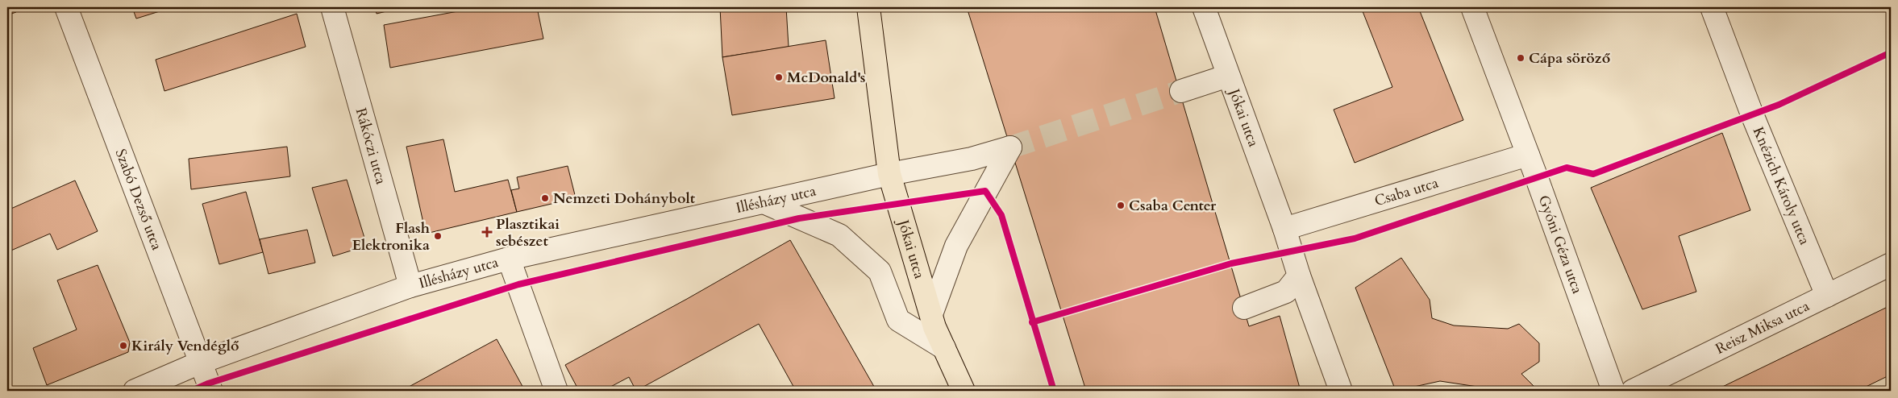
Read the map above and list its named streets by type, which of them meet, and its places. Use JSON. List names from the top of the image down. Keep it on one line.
{"streets":{"main road":["Jókai utca"],"street":["Rákóczi utca","Knézich Károly utca","Csaba utca","Szabó Dezső utca","Illésházy utca","Gyóni Géza utca","Reisz Miksa utca"]},"crossings":[["Jókai utca","Csaba utca"],["Jókai utca","Illésházy utca"],["Rákóczi utca","Illésházy utca"],["Knézich Károly utca","Reisz Miksa utca"],["Csaba utca","Gyóni Géza utca"],["Szabó Dezső utca","Illésházy utca"]],"places":{"other":["Cápa söröző","McDonald's","Nemzeti Dohánybolt","Csaba Center","Flash Elektronika","Király Vendéglő"],"health":["Plasztikai sebészet"]}}
